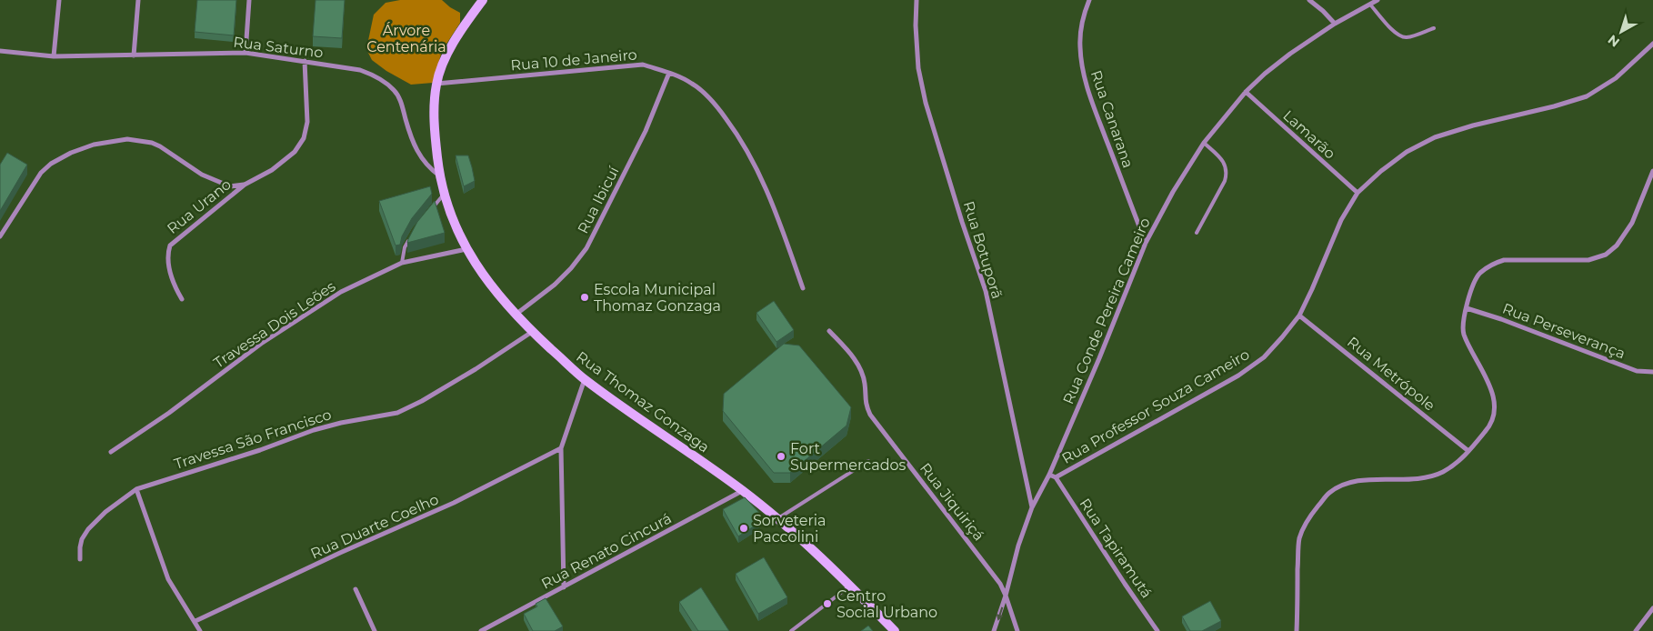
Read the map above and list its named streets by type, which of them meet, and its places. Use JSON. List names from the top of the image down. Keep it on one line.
{"streets":{"main road":["Rua Thomaz Gonzaga"],"street":["Rua Saturno","Rua 10 de Janeiro","Rua Canarana","Lamarão","Rua Ibicuí","Rua Urano","Rua Botuporã","Rua Conde Pereira Cameiro","Travessa Dois Leões","Rua Perseverança","Rua Metrópole","Rua Professor Souza Cameiro","Travessa São Francisco","Rua Jiquiriçá","Rua Duarte Coelho","Rua Tapiramutá","Rua Renato Cincurá"]},"crossings":[["Rua Saturno","Rua Urano"],["Rua Saturno","Rua Thomaz Gonzaga"],["Rua 10 de Janeiro","Rua Ibicuí"],["Rua 10 de Janeiro","Rua Thomaz Gonzaga"],["Rua Canarana","Rua Conde Pereira Cameiro"],["Lamarão","Rua Conde Pereira Cameiro"],["Lamarão","Rua Professor Souza Cameiro"],["Rua Ibicuí","Rua Thomaz Gonzaga"],["Rua Botuporã","Rua Conde Pereira Cameiro"],["Rua Conde Pereira Cameiro","Rua Professor Souza Cameiro"],["Rua Conde Pereira Cameiro","Rua Jiquiriçá"],["Travessa Dois Leões","Rua Thomaz Gonzaga"],["Rua Metrópole","Rua Professor Souza Cameiro"],["Rua Thomaz Gonzaga","Travessa São Francisco"],["Rua Thomaz Gonzaga","Rua Renato Cincurá"],["Rua Professor Souza Cameiro","Rua Tapiramutá"]],"parks":["Árvore Centenária"],"places":["Escola Municipal Thomaz Gonzaga","Fort Supermercados","Sorveteria Paccolini","Centro Social Urbano"],"north":"bottom left"}
